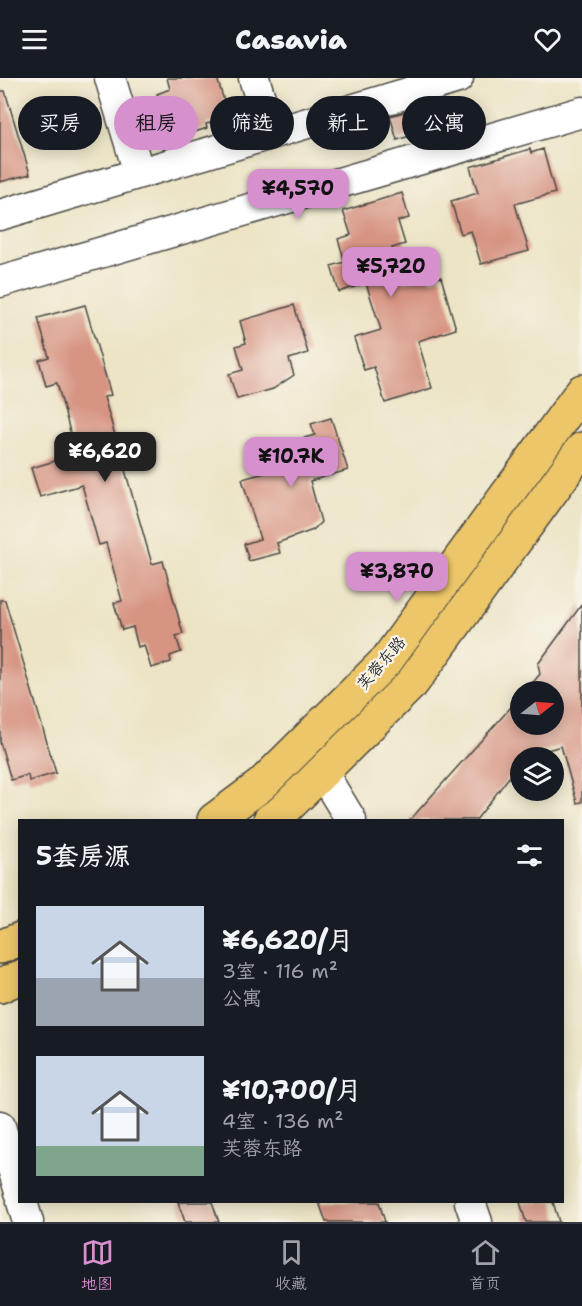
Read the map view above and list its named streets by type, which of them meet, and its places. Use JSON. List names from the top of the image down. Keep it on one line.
{"streets":{"main road":["芙蓉东路"]},"north":"right","page":{"header":"Casavia","chip":["买房","租房","筛选","新上","公寓"],"price":["¥4,570","¥5,720","¥6,620","¥10.7K","¥3,870"],"heading":"5套房源","list":[{"name":"¥6,620/月","note":"3室 · 116 m² · 公寓"},{"name":"¥10,700/月","note":"4室 · 136 m² · 芙蓉东路"}],"tabs":["地图","收藏","首页"]}}
